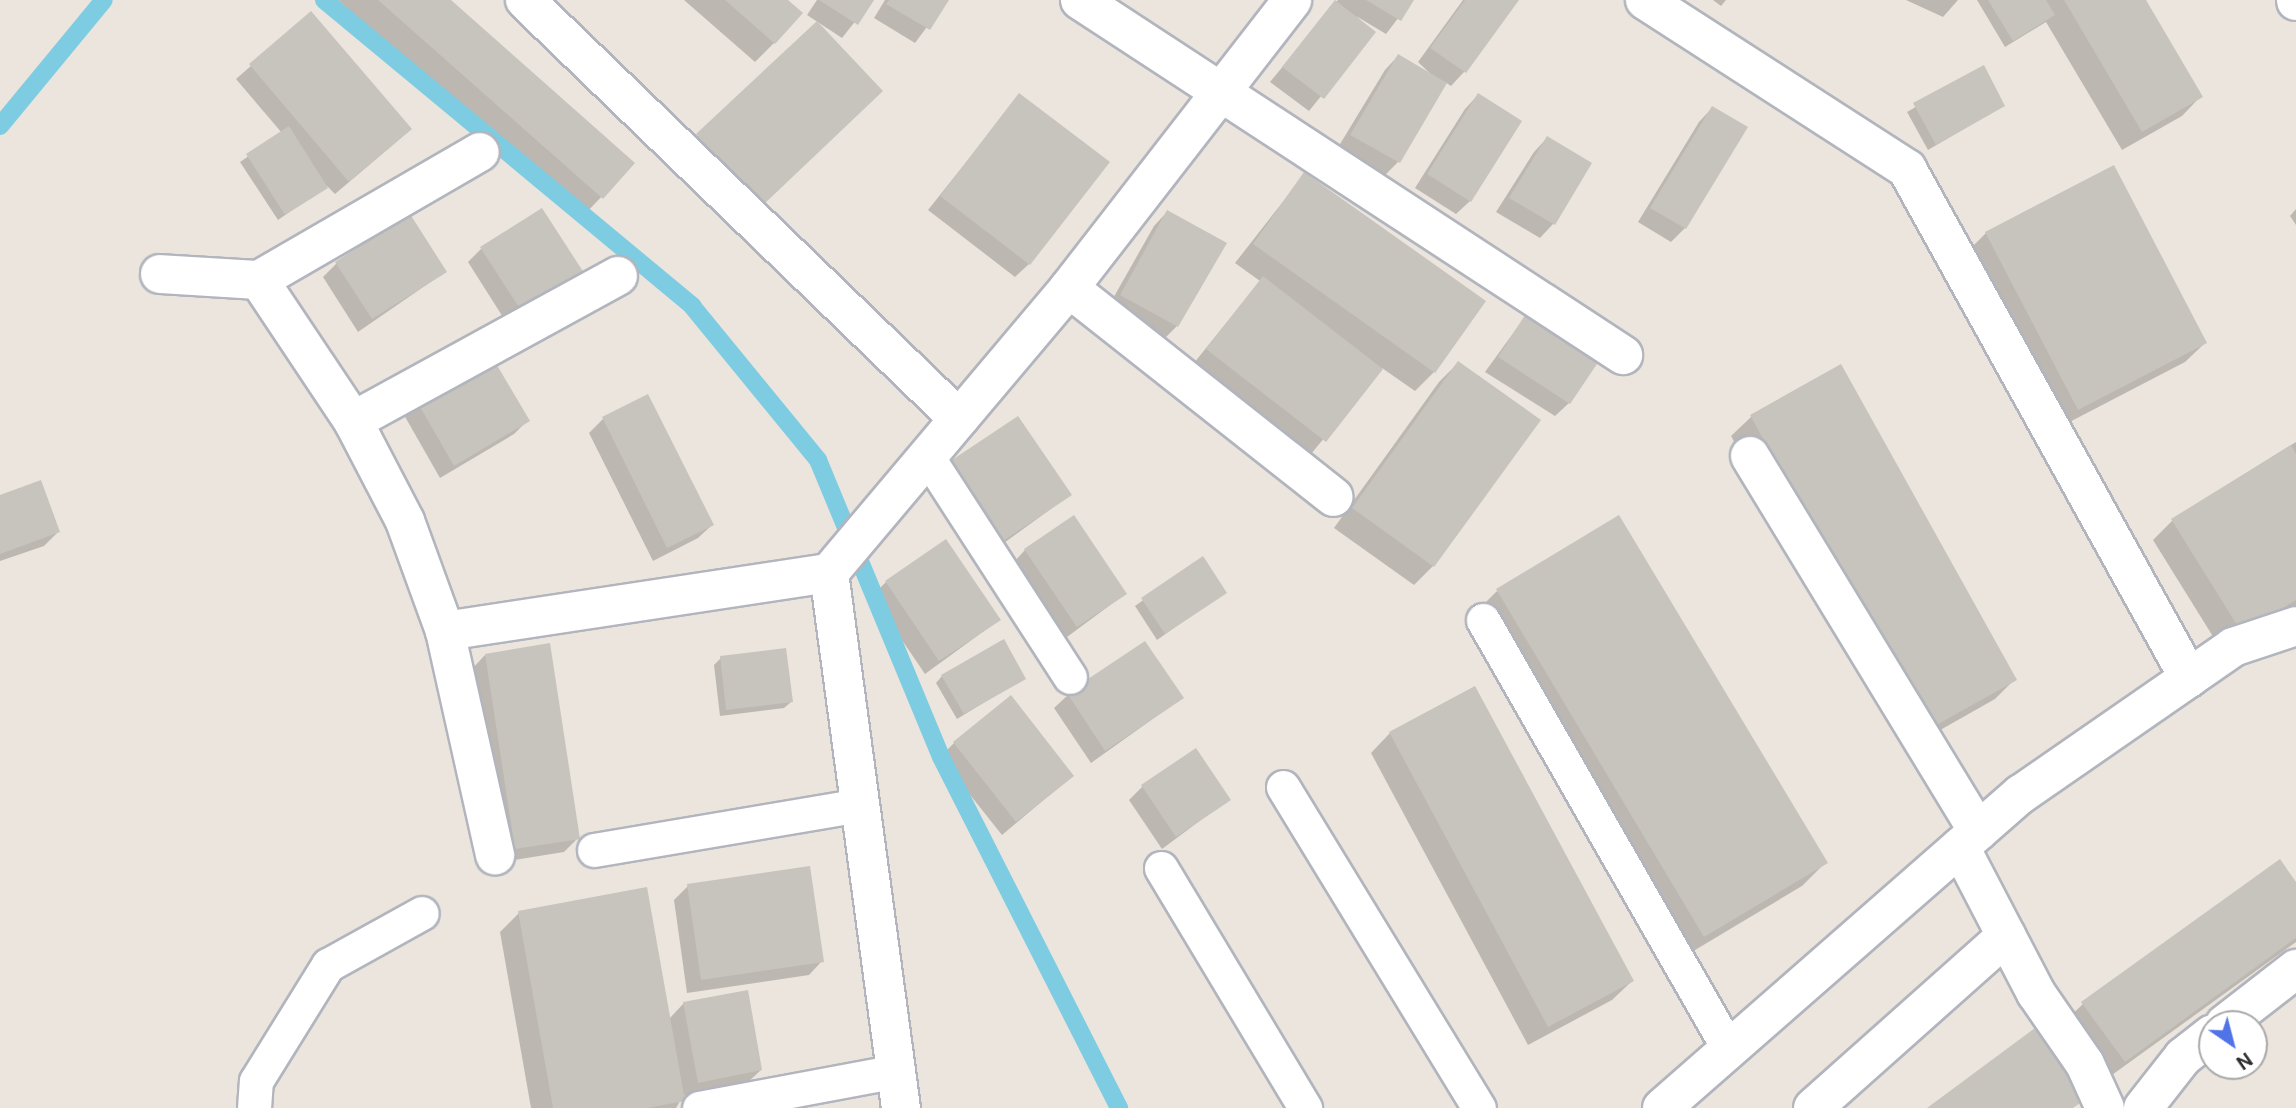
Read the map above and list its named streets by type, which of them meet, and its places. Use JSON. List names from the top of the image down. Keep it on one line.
{"north":"bottom right"}
